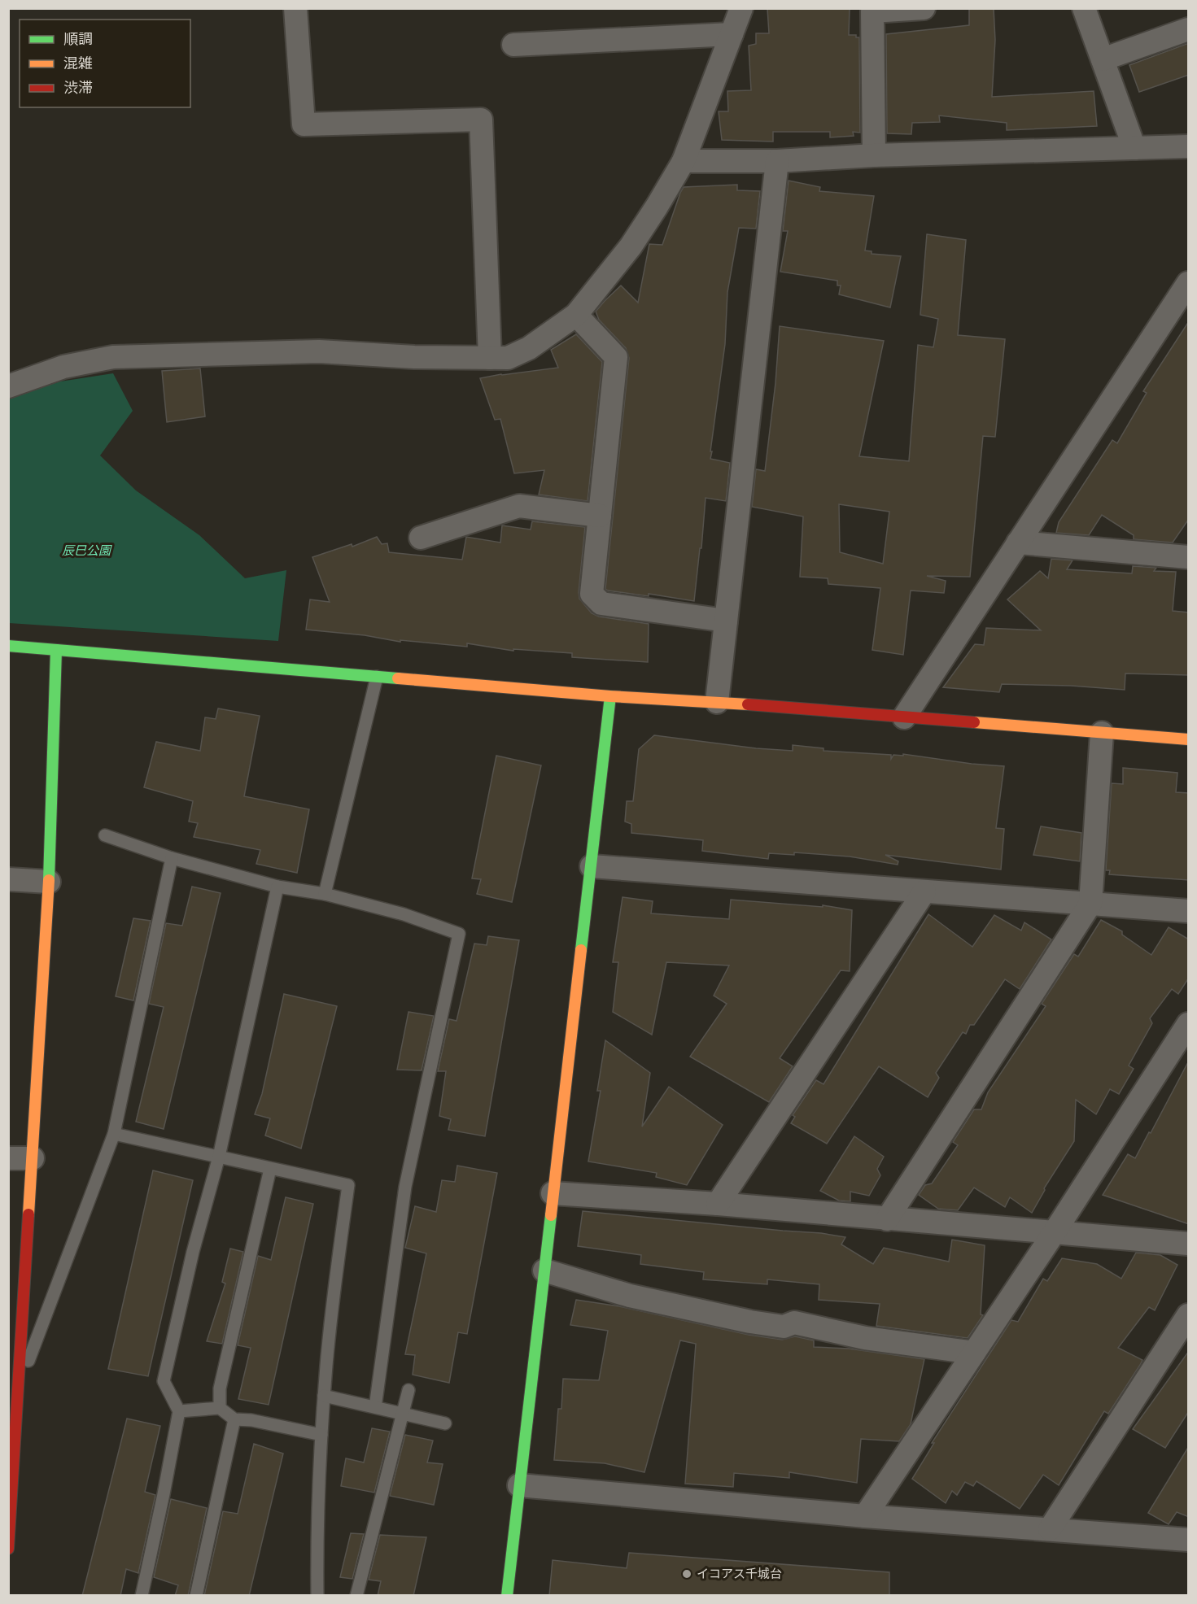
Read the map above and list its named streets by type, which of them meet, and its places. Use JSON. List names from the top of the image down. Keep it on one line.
{"parks":["辰巳公園"],"places":["イコアス千城台"],"legend":["順調","混雑","渋滞"]}
